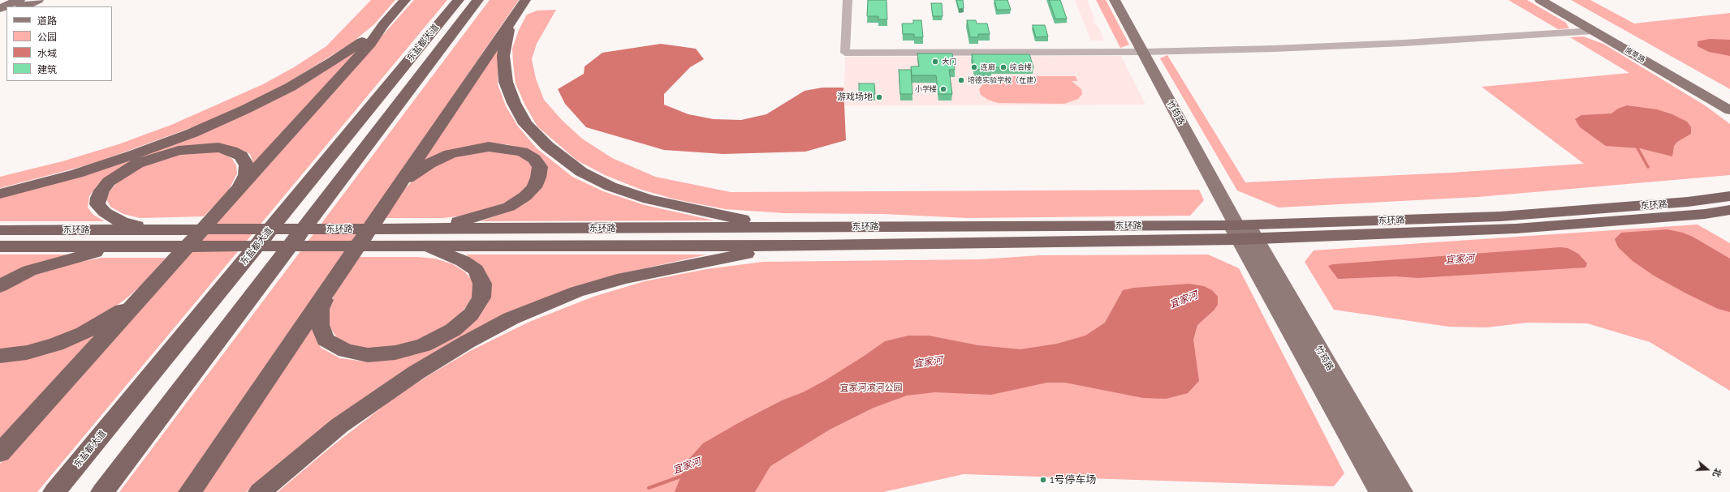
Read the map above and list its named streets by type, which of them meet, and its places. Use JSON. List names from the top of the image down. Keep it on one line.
{"streets":{"highway":["东盐都大道","东环路"],"main road":["席草路","竹筠路"]},"crossings":[["竹筠路","东环路"]],"water":["宜家河"],"parks":["宜家河滨河公园"],"places":["大门","连廊","综合楼","培德实验学校（在建）","小学楼","游戏场地","1号停车场"],"legend":["道路","公园","水域","建筑"],"north":"right"}
